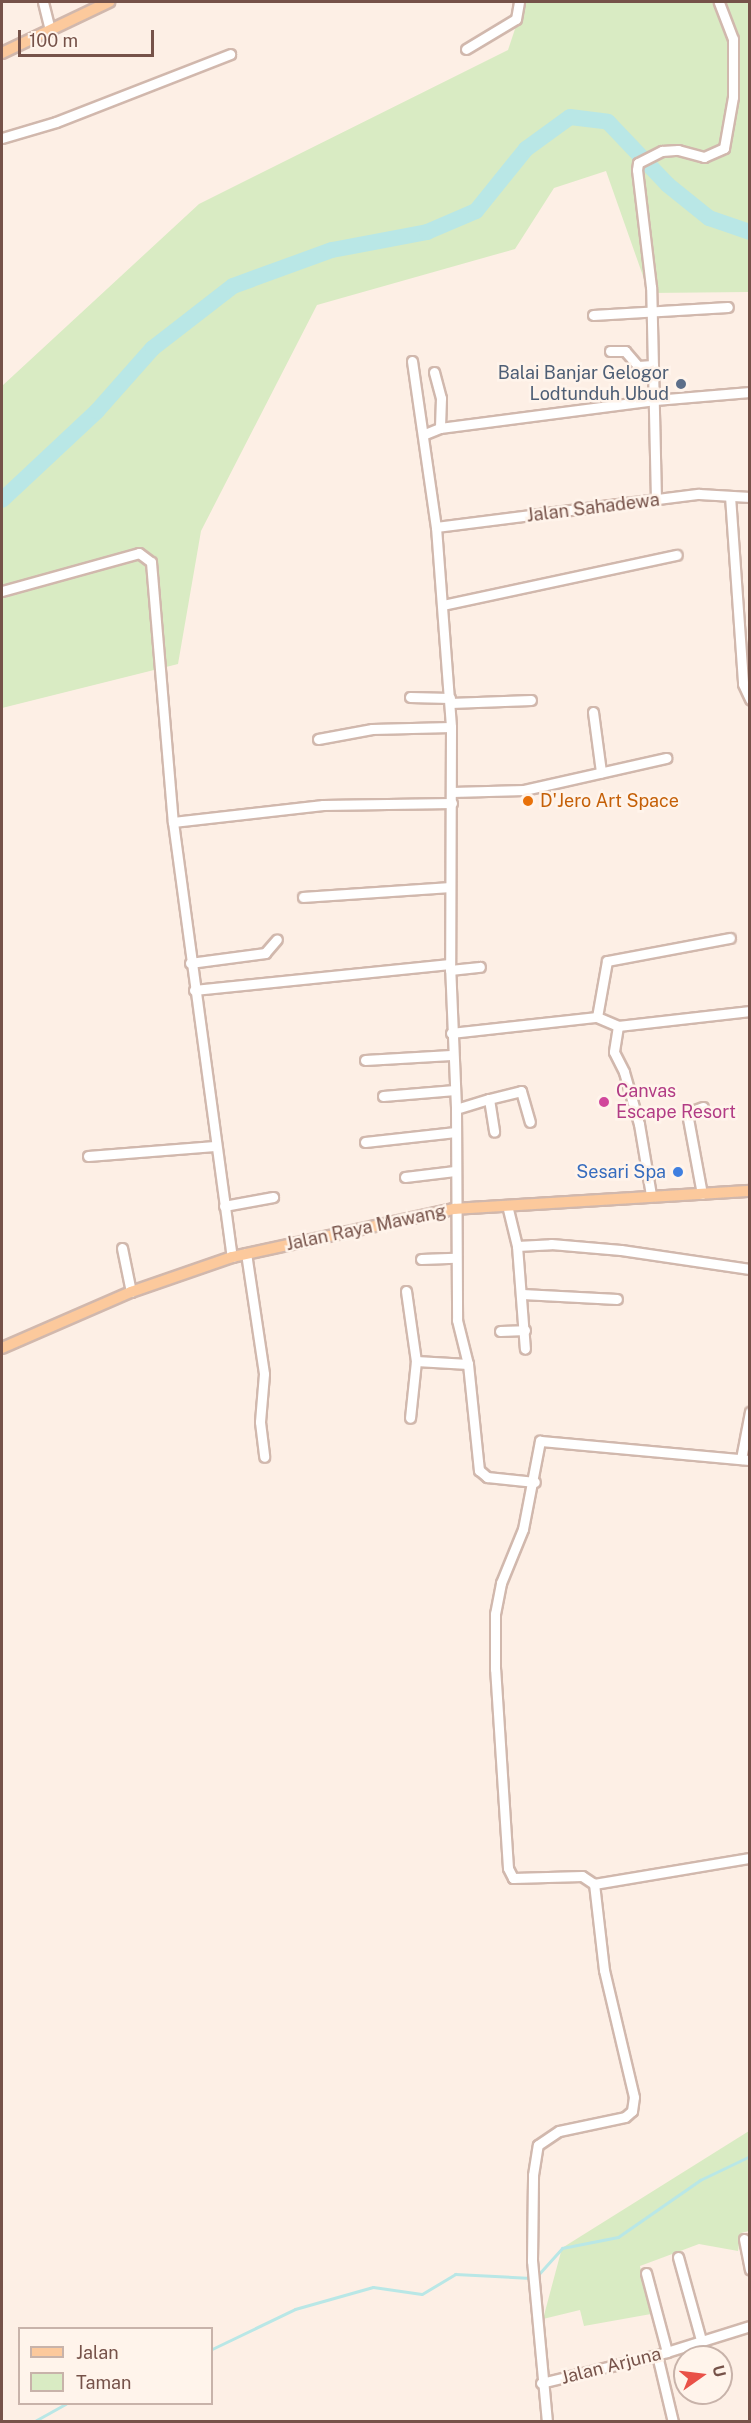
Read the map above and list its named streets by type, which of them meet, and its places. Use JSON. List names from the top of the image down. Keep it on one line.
{"streets":{"main road":["Jalan Raya Mawang"],"street":["Jalan Sahadewa","Jalan Arjuna"]},"places":["Balai Banjar Gelogor Lodtunduh Ubud","D'Jero Art Space","Canvas Escape Resort","Sesari Spa"],"legend":["Jalan","Taman"],"scale_bar":"100 m","north":"right"}
